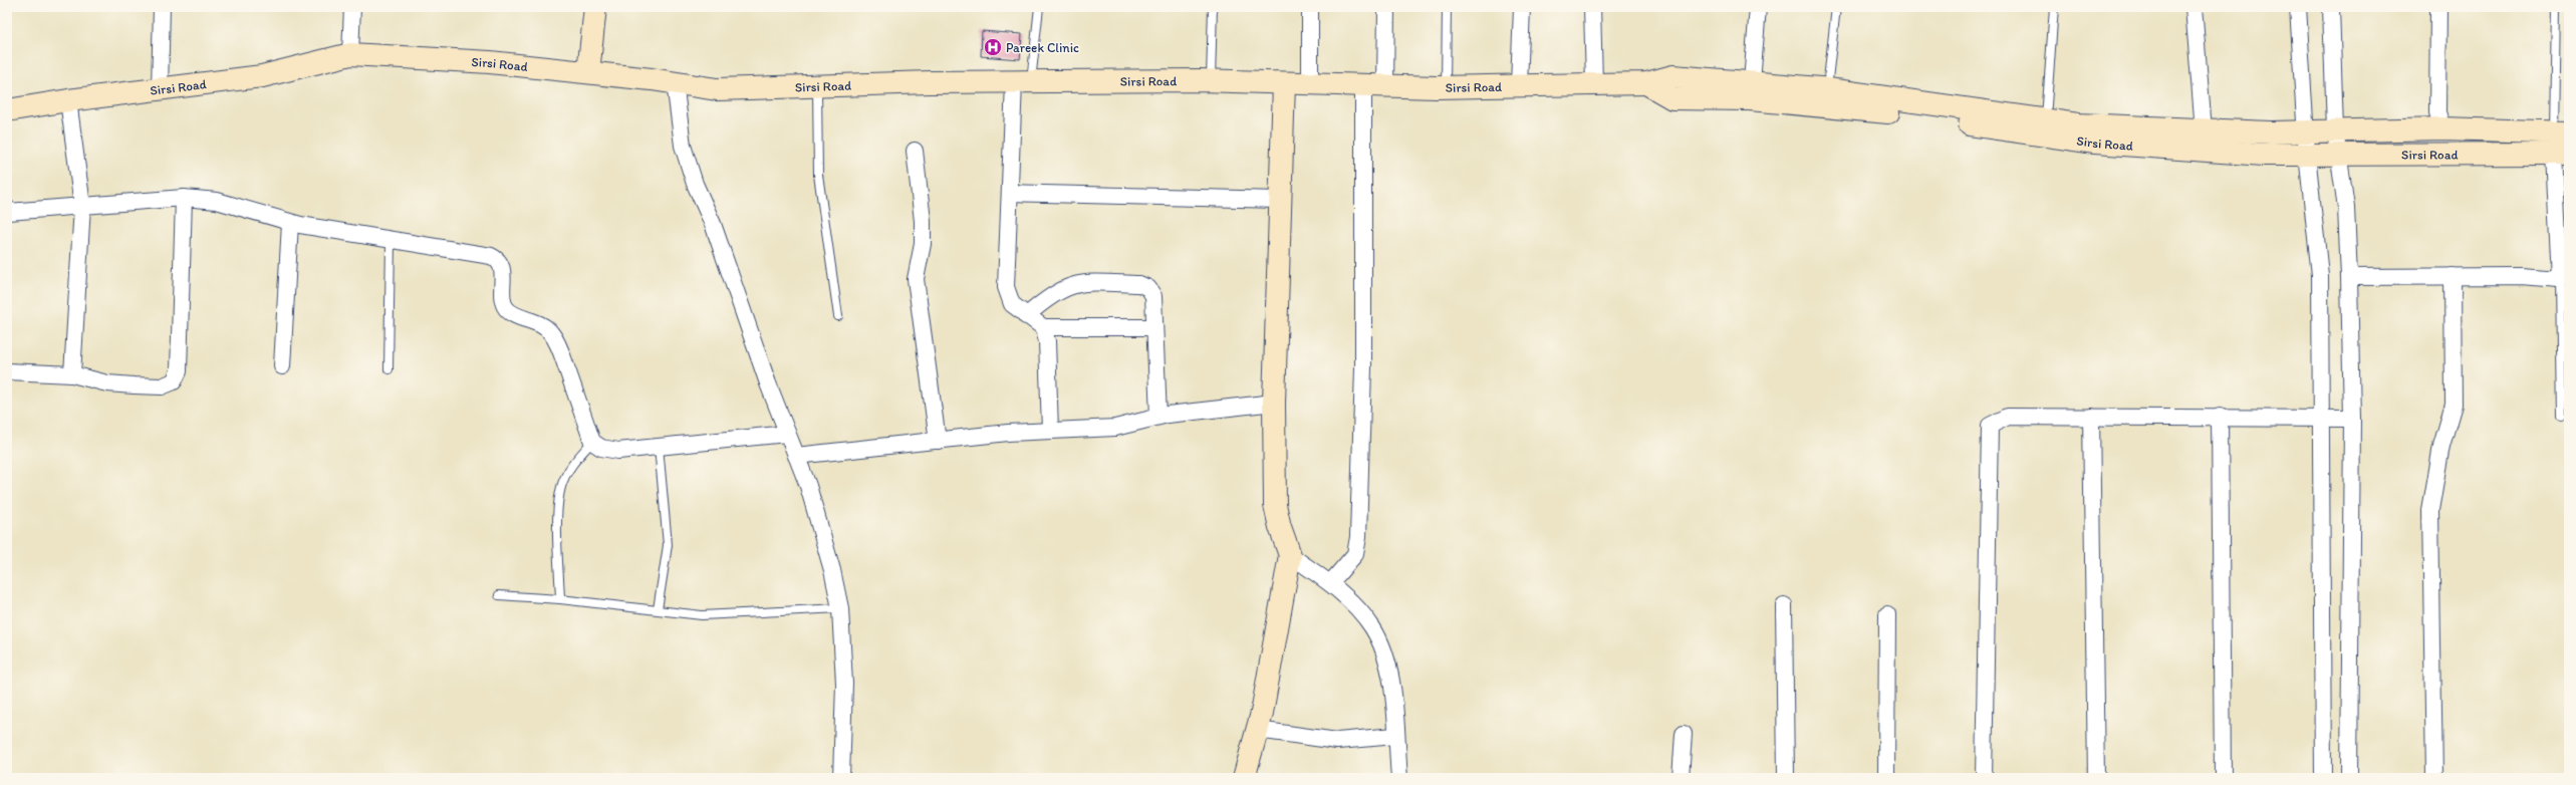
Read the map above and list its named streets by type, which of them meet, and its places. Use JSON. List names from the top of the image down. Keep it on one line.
{"streets":{"main road":["Sirsi Road"]},"places":{"hospital":["Pareek Clinic"]}}
